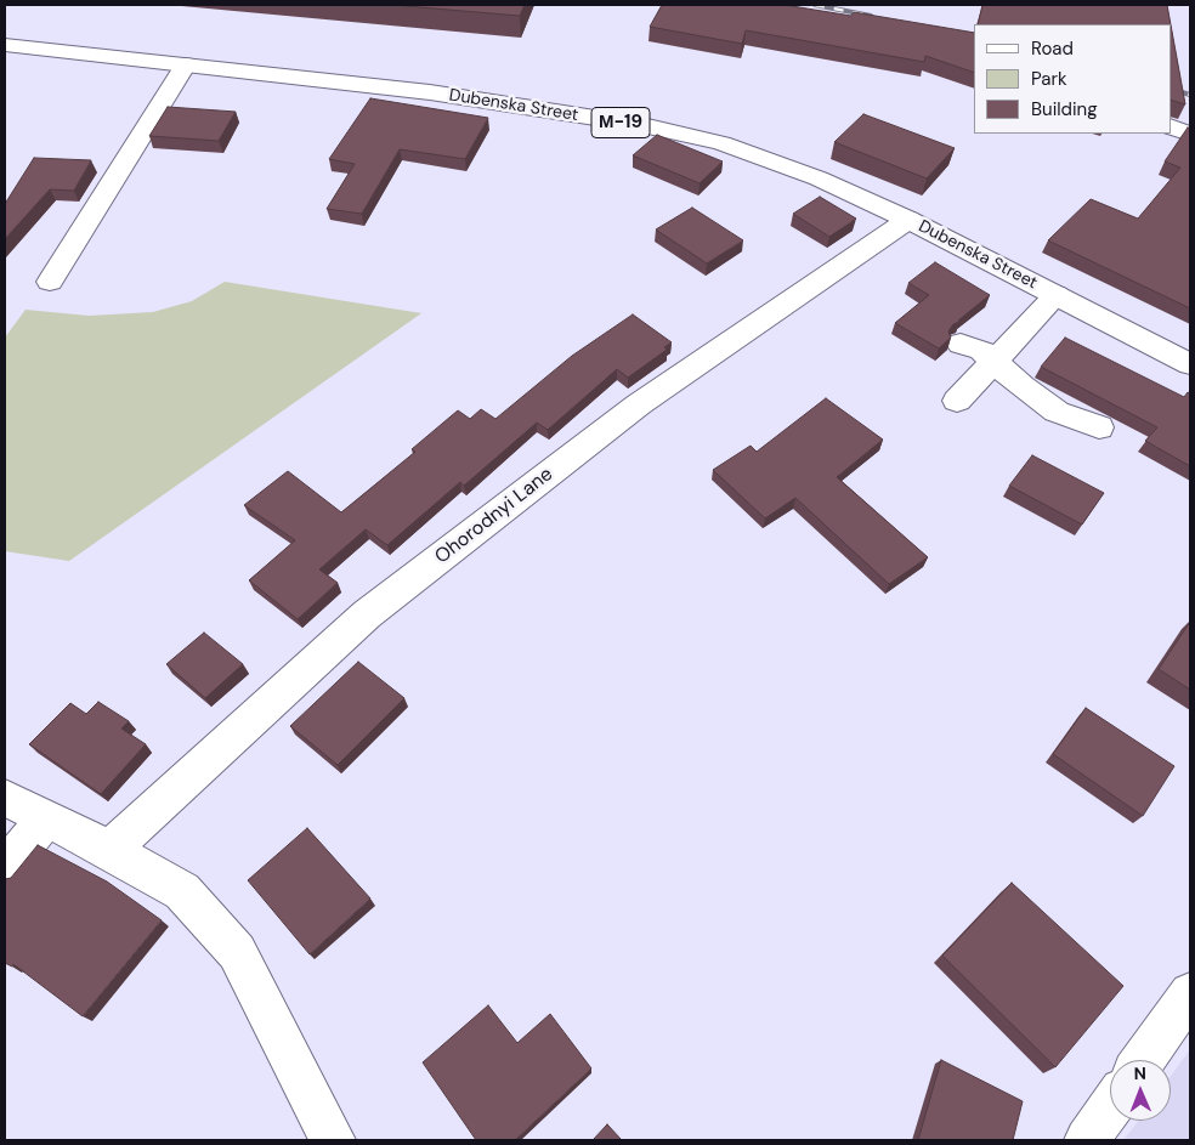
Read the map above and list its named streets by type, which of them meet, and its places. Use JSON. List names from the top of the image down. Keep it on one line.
{"streets":{"main road":["Dubenska Street","М-19","Ohorodnyi Lane"]},"crossings":[["Dubenska Street","Ohorodnyi Lane"]],"legend":["Road","Park","Building"],"north":"top"}
